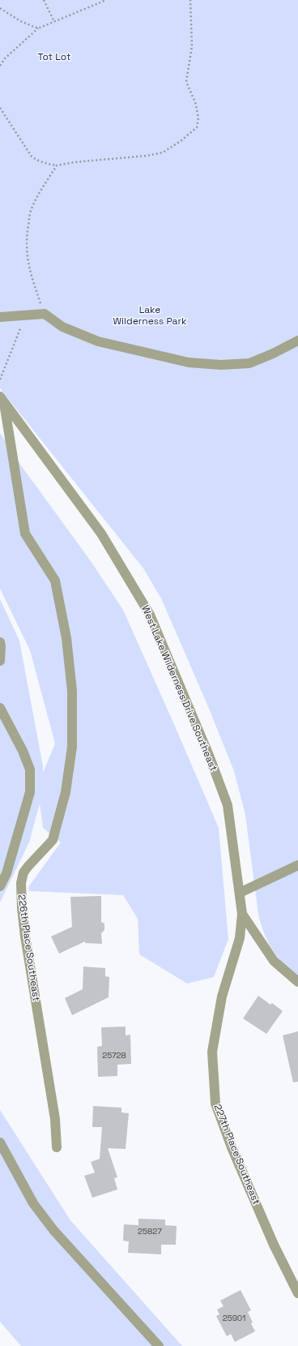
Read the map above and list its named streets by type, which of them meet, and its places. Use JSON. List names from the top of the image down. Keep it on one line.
{"streets":{"street":["West Lake Wilderness Drive Southeast","226th Place Southeast","227th Place Southeast"]},"crossings":[["West Lake Wilderness Drive Southeast","226th Place Southeast"],["West Lake Wilderness Drive Southeast","227th Place Southeast"]],"parks":["Tot Lot","Lake Wilderness Park"],"house_numbers":["25728","25827","25901"]}
